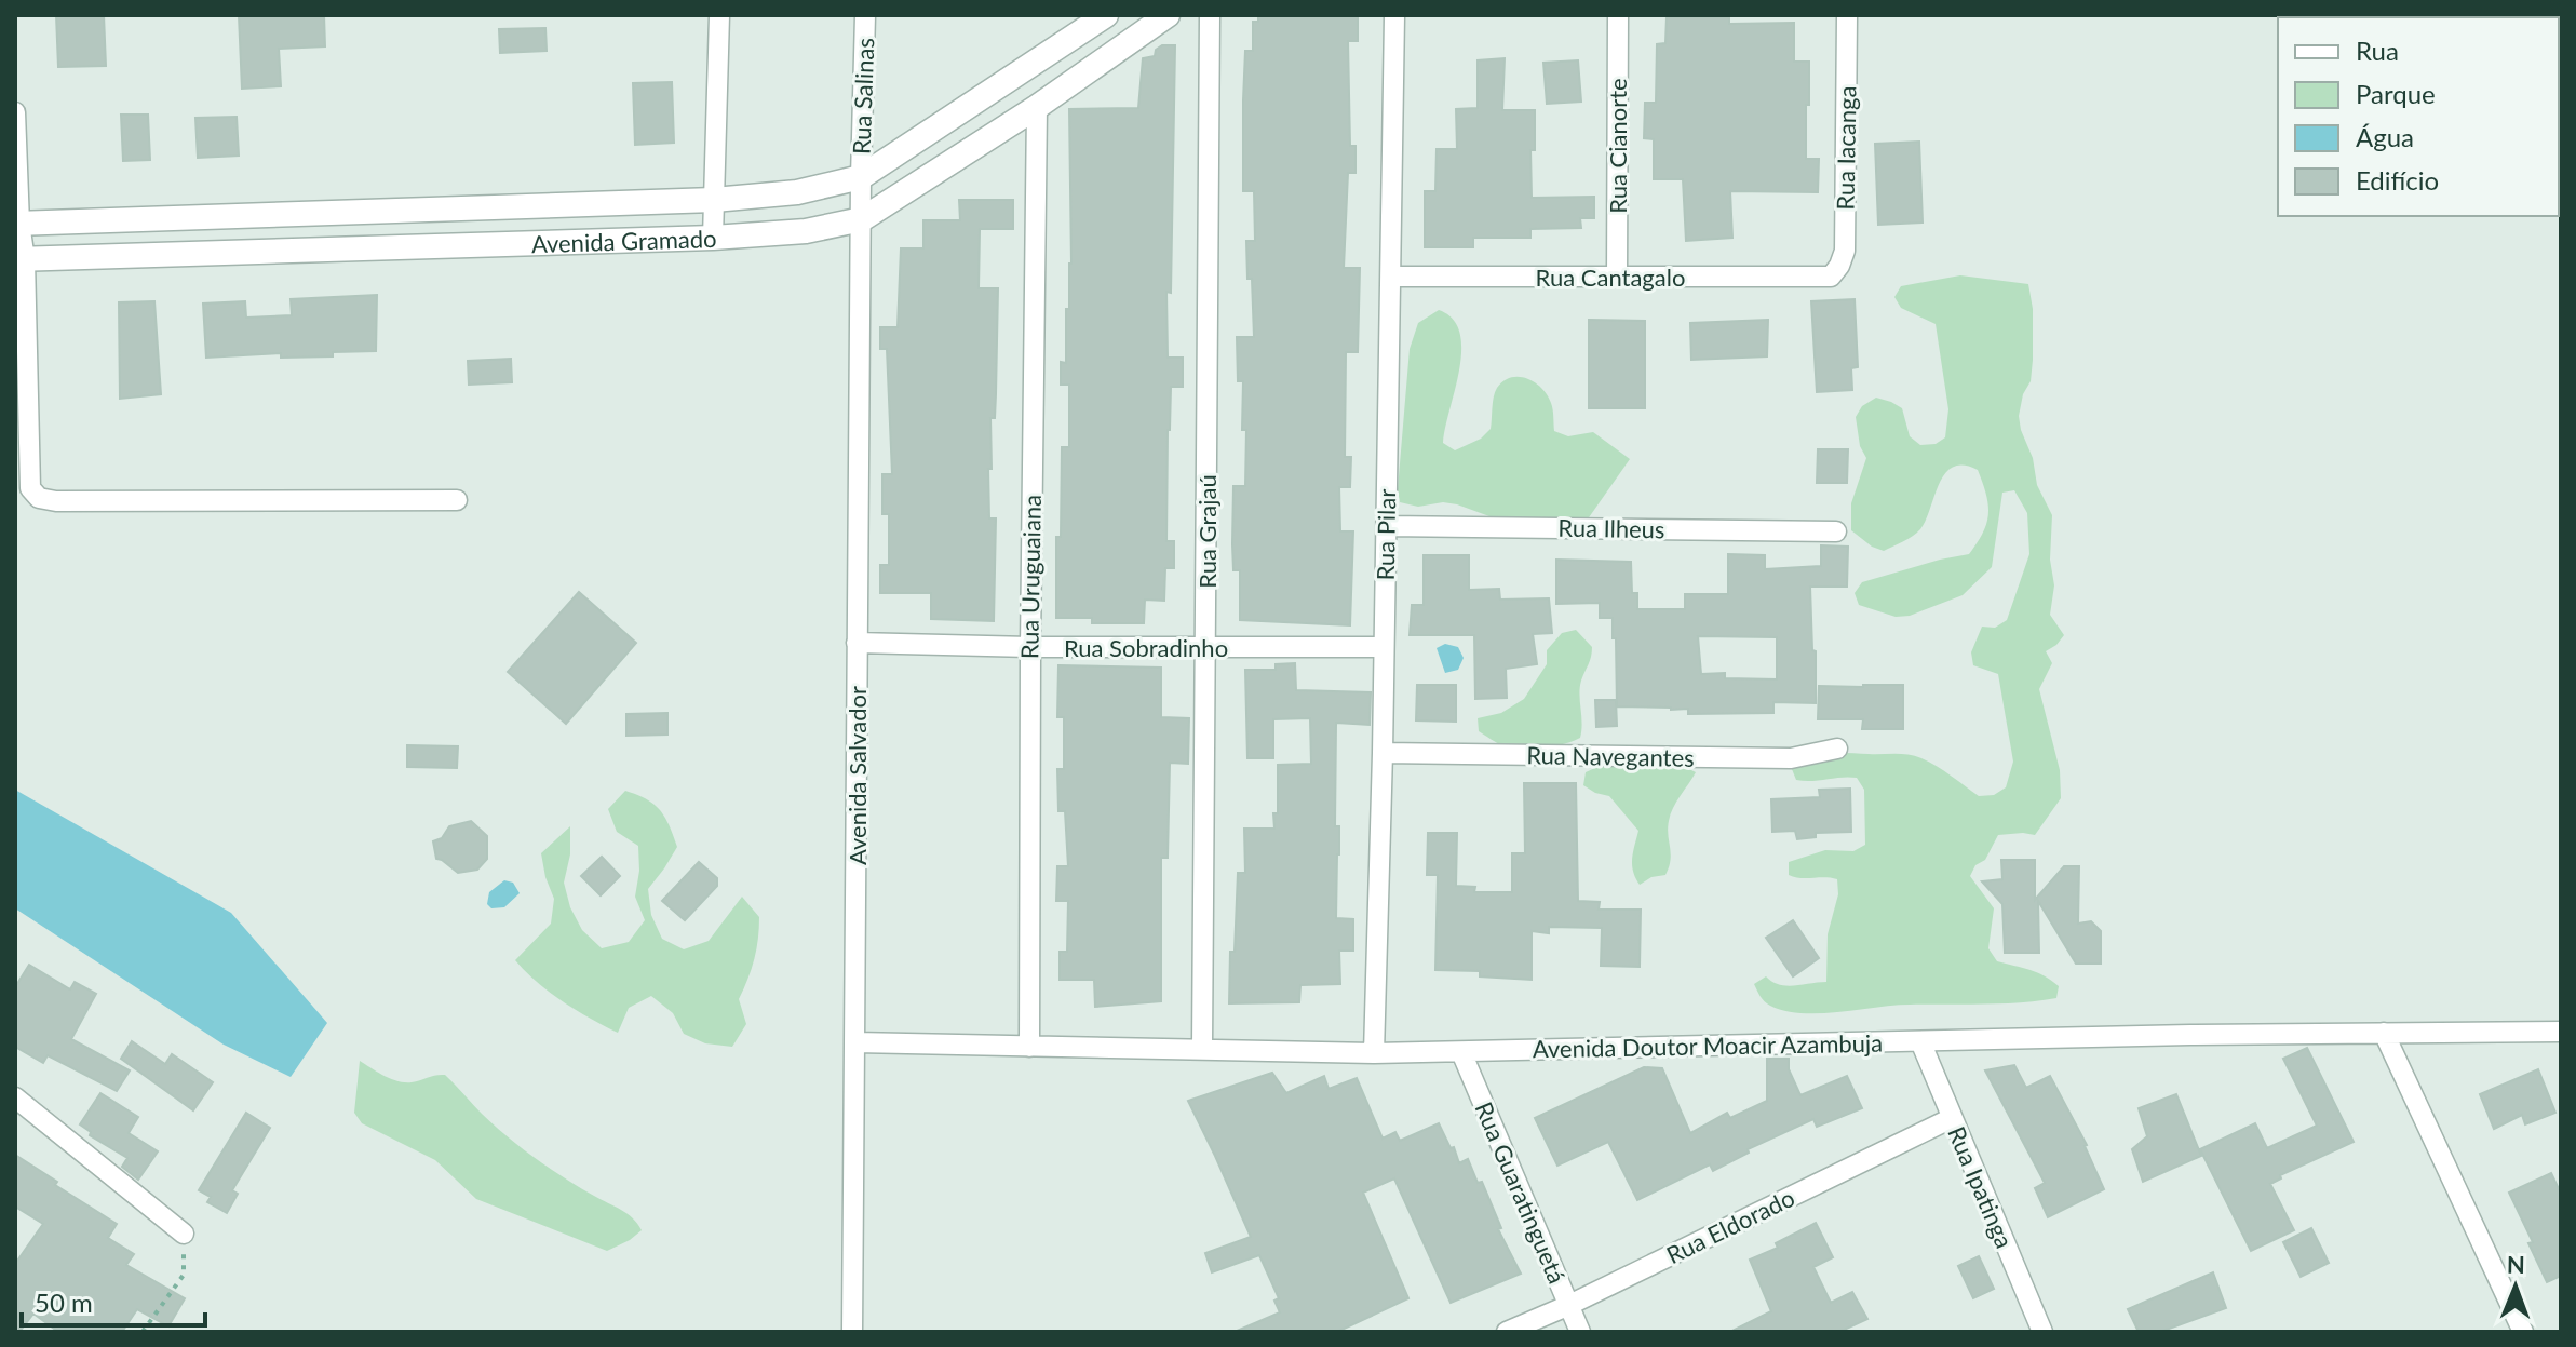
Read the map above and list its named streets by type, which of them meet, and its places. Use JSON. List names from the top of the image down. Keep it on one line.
{"streets":{"street":["Rua Salinas","Rua Cianorte","Rua Iacanga","Avenida Gramado","Rua Cantagalo","Rua Ilheus","Rua Grajaú","Rua Pilar","Rua Uruguaiana","Rua Sobradinho","Rua Navegantes","Avenida Salvador","Avenida Doutor Moacir Azambuja","Rua Ipatinga","Rua Guaratinguetá","Rua Eldorado"]},"crossings":[["Rua Salinas","Avenida Gramado"],["Rua Salinas","Avenida Salvador"],["Rua Cianorte","Rua Cantagalo"],["Rua Iacanga","Rua Cantagalo"],["Avenida Gramado","Rua Uruguaiana"],["Avenida Gramado","Avenida Salvador"],["Rua Cantagalo","Rua Pilar"],["Rua Ilheus","Rua Pilar"],["Rua Grajaú","Rua Sobradinho"],["Rua Grajaú","Avenida Doutor Moacir Azambuja"],["Rua Pilar","Rua Sobradinho"],["Rua Pilar","Rua Navegantes"],["Rua Pilar","Avenida Doutor Moacir Azambuja"],["Rua Uruguaiana","Rua Sobradinho"],["Rua Uruguaiana","Avenida Doutor Moacir Azambuja"],["Rua Sobradinho","Avenida Salvador"],["Avenida Salvador","Avenida Doutor Moacir Azambuja"],["Avenida Doutor Moacir Azambuja","Rua Ipatinga"],["Avenida Doutor Moacir Azambuja","Rua Guaratinguetá"],["Rua Ipatinga","Rua Eldorado"],["Rua Guaratinguetá","Rua Eldorado"]],"legend":["Rua","Parque","Água","Edifício"],"scale_bar":"50 m","north":"top"}
